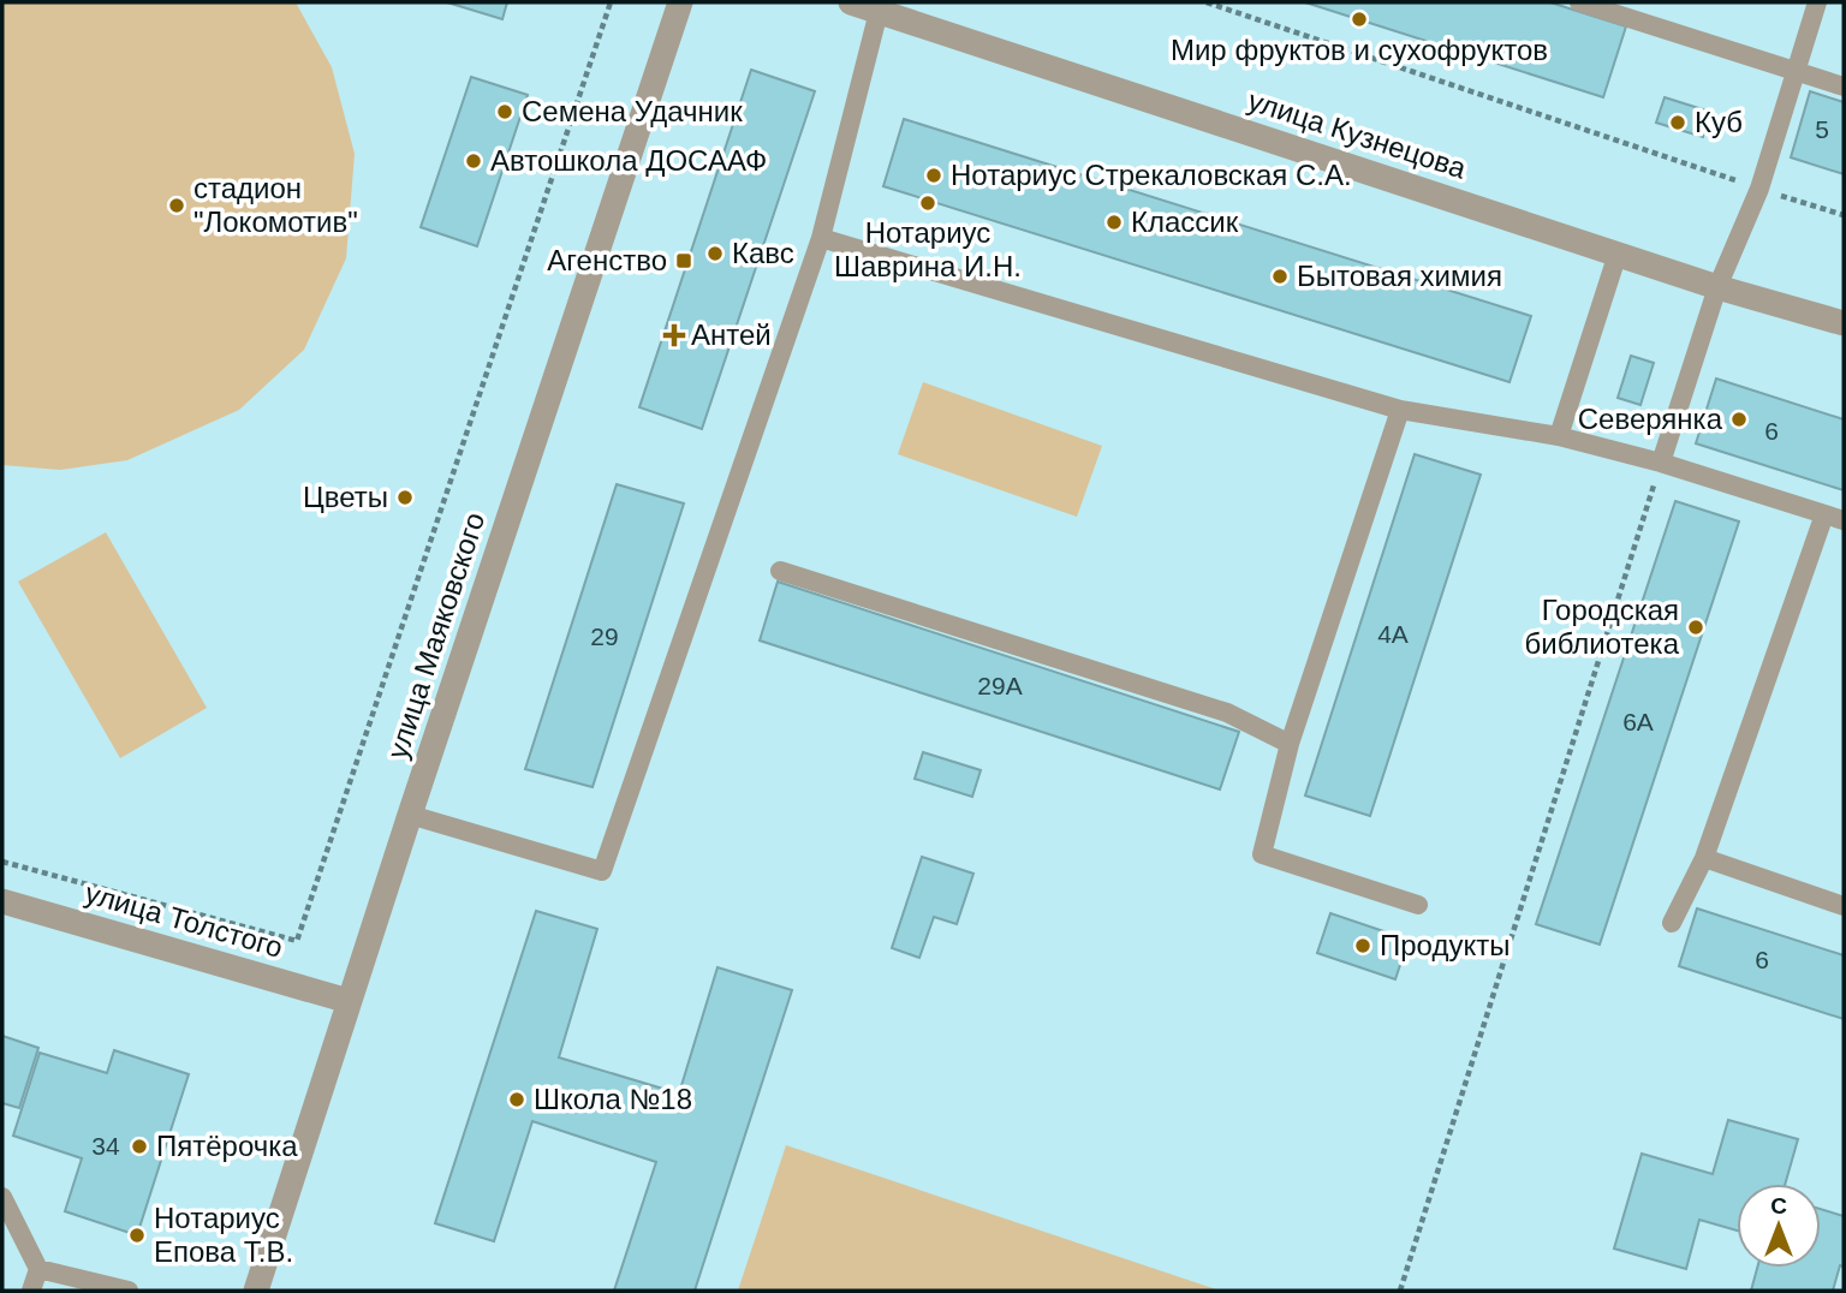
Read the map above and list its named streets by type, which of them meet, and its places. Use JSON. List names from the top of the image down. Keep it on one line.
{"streets":{"street":["улица Кузнецова","улица Маяковского","улица Толстого"]},"crossings":[["улица Маяковского","улица Толстого"]],"places":{"other":["Мир фруктов и сухофруктов","Семена Удачник","Куб","Автошкола ДОСААФ","Нотариус Стрекаловская С.А.","Нотариус Шаврина И.Н.","стадион \"Локомотив\"","Классик","Кавс","Бытовая химия","Северянка","Цветы","Городская библиотека","Продукты","Школа №18","Пятёрочка","Нотариус Епова Т.В."],"transit":["Агенство"],"health":["Антей"]},"house_numbers":["5","6","4А","29","29А","6А","6","34"],"north":"top"}
